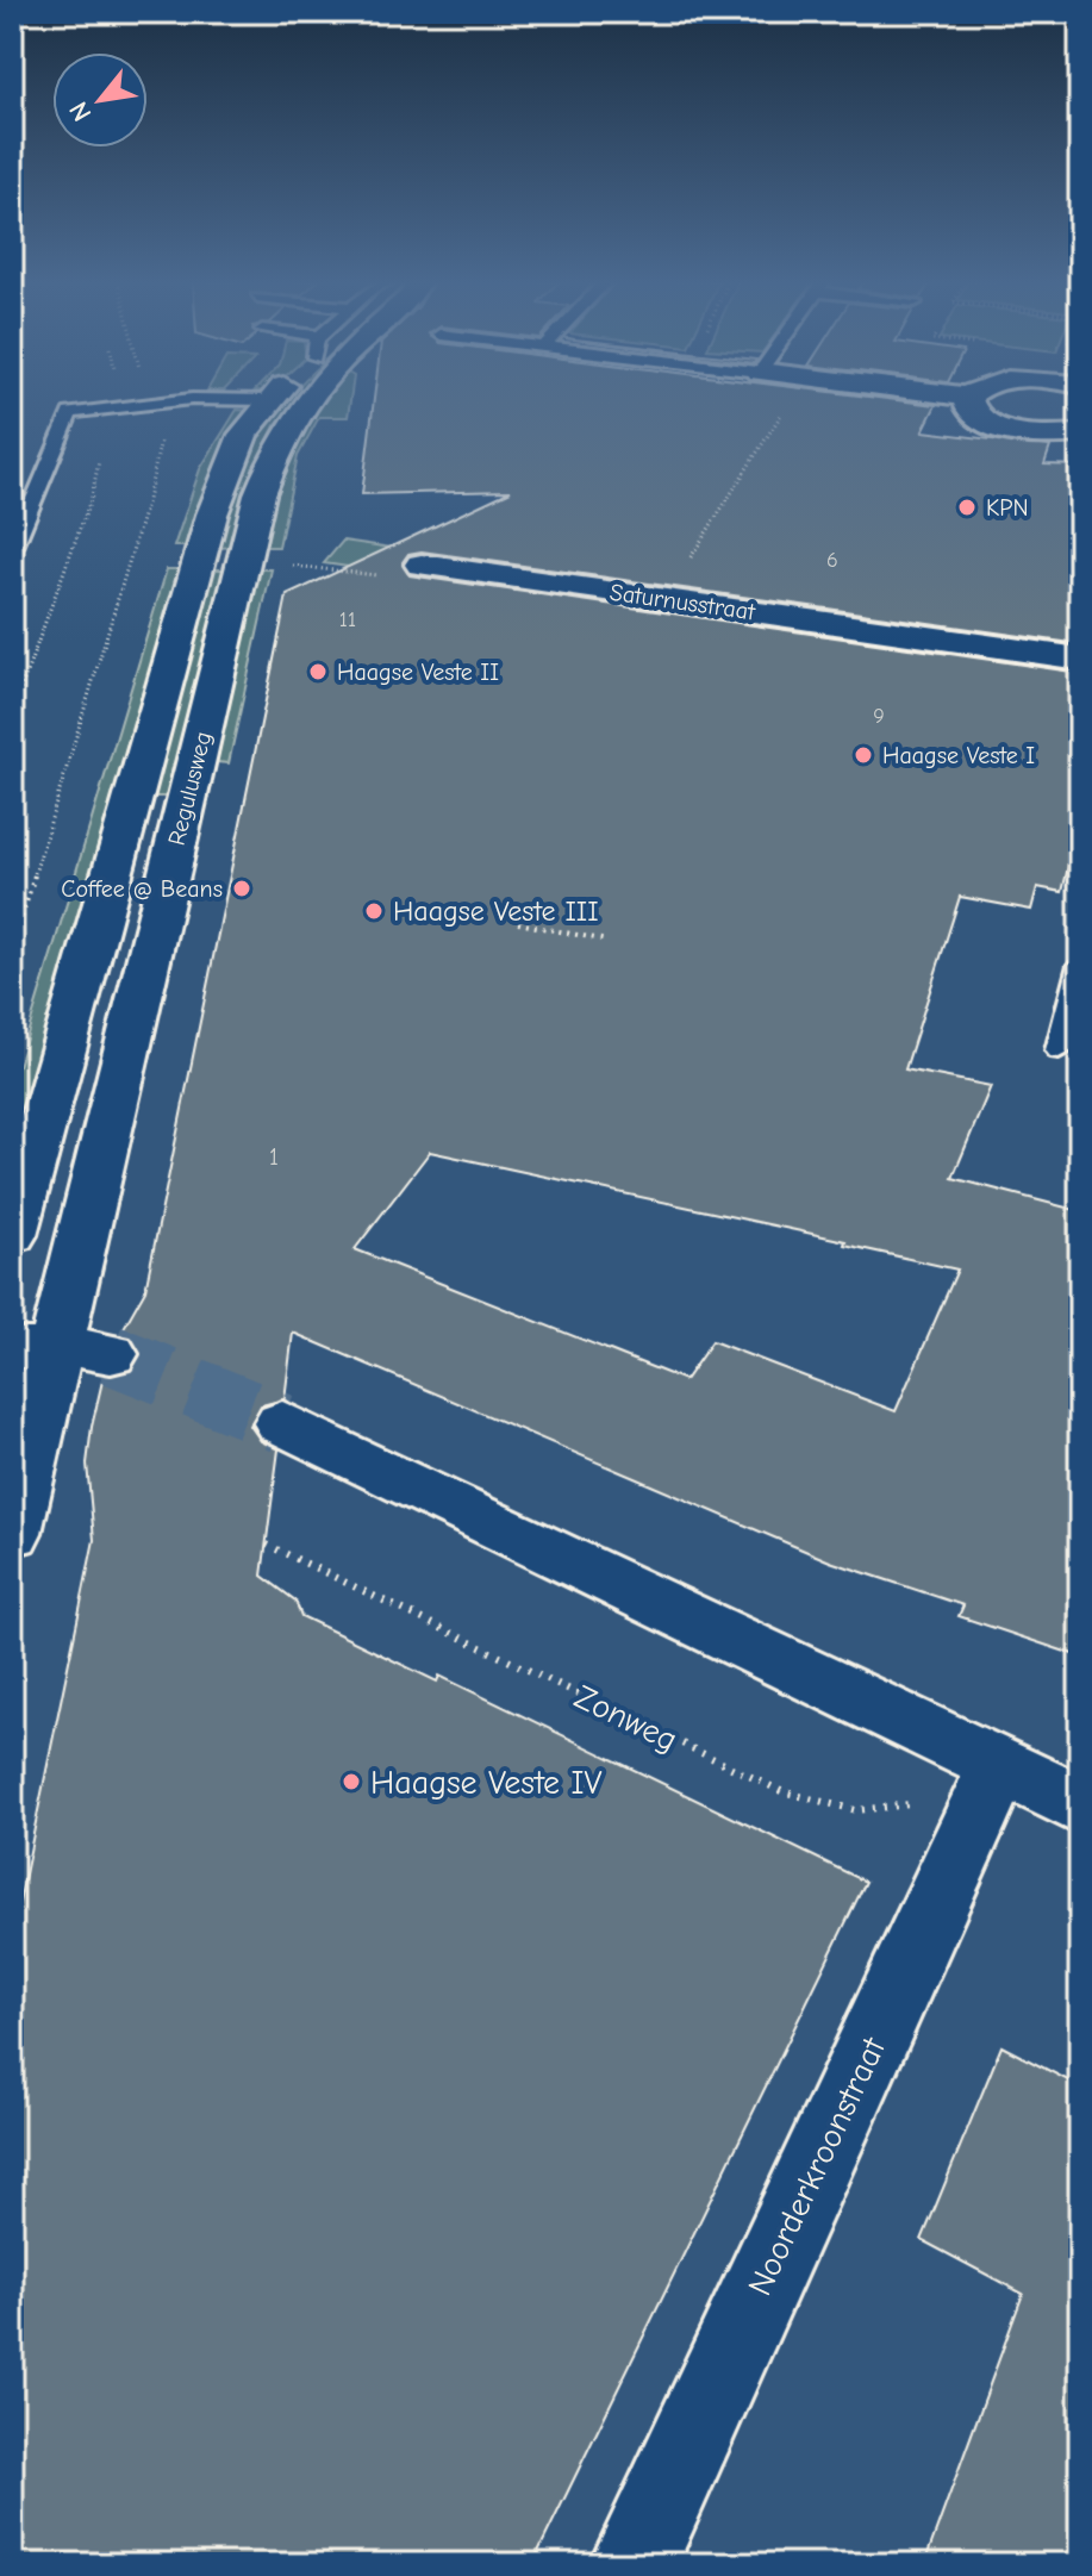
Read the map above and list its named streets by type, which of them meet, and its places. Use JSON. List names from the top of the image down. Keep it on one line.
{"streets":{"main road":["Saturnusstraat","Regulusweg","Noorderkroonstraat"],"path":["Zonweg"]},"crossings":[["Zonweg","Noorderkroonstraat"]],"places":["KPN","Haagse Veste II","Haagse Veste I","Coffee @ Beans","Haagse Veste III","Haagse Veste IV"],"house_numbers":["6","11","9","1"],"north":"bottom left"}
